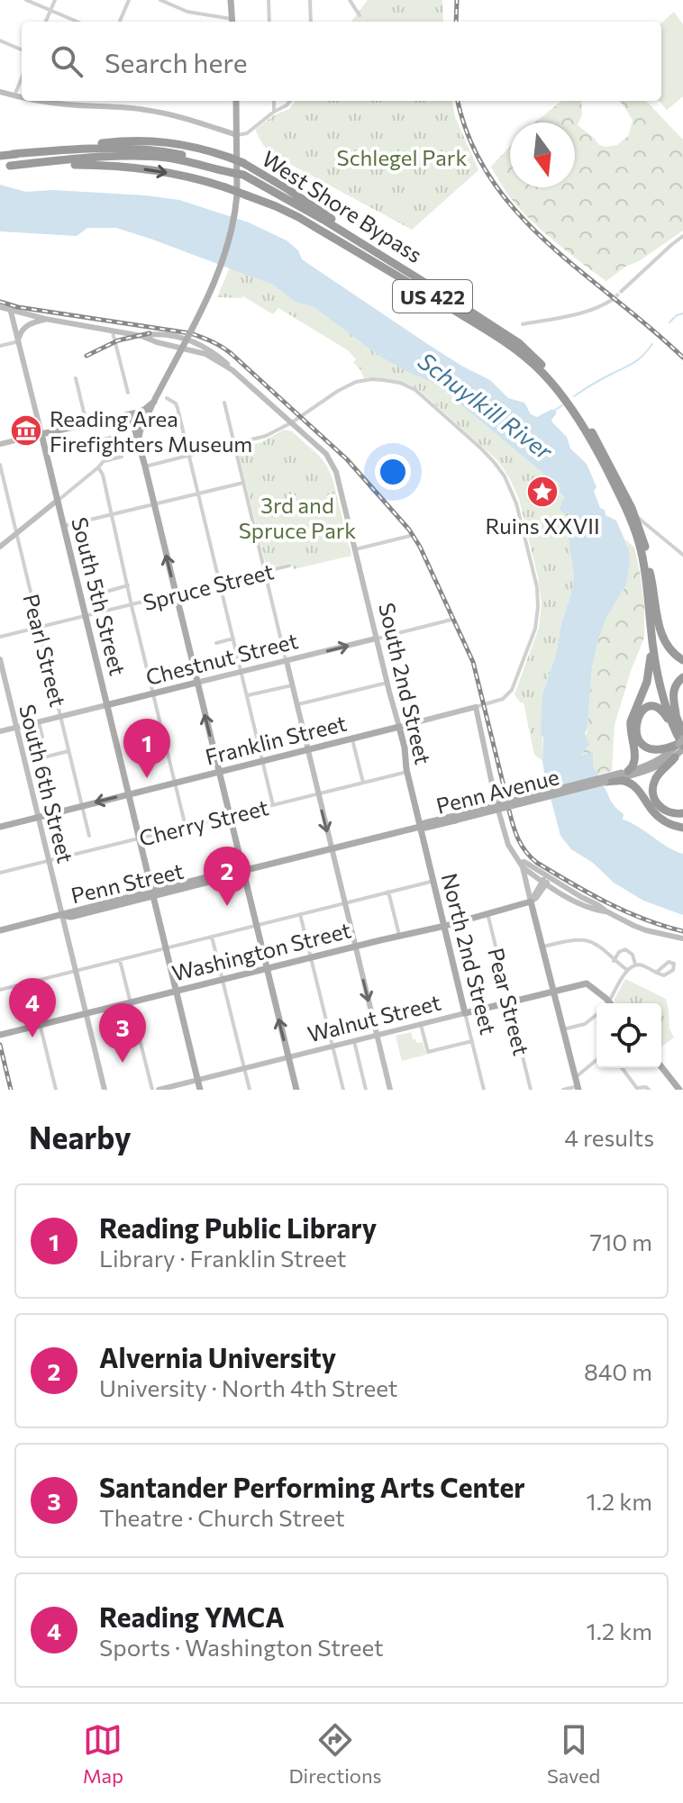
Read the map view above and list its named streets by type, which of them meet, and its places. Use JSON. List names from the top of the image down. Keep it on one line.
{"streets":{"highway":["West Shore Bypass","US 422"],"main road":["South 5th Street","Chestnut Street","South 2nd Street","Franklin Street","Penn Avenue","Penn Street","Washington Street","North 2nd Street","Walnut Street"],"street":["Spruce Street","Pearl Street","South 6th Street","Cherry Street","Pear Street"]},"crossings":[["West Shore Bypass","Penn Avenue"],["Spruce Street","South 5th Street"],["Spruce Street","Pearl Street"],["South 5th Street","Chestnut Street"],["South 5th Street","South 2nd Street"],["South 5th Street","Franklin Street"],["South 5th Street","Cherry Street"],["South 5th Street","Penn Street"],["South 5th Street","Washington Street"],["South 5th Street","Walnut Street"],["Pearl Street","Chestnut Street"],["Pearl Street","Franklin Street"],["Chestnut Street","South 2nd Street"],["Chestnut Street","South 6th Street"],["South 2nd Street","Franklin Street"],["South 2nd Street","Penn Avenue"],["South 2nd Street","Cherry Street"],["South 2nd Street","Penn Street"],["South 2nd Street","North 2nd Street"],["Franklin Street","South 6th Street"],["South 6th Street","Cherry Street"],["South 6th Street","Penn Street"],["South 6th Street","Washington Street"],["Penn Avenue","Penn Street"],["Penn Avenue","North 2nd Street"],["Penn Street","North 2nd Street"],["Washington Street","North 2nd Street"],["Washington Street","Pear Street"],["North 2nd Street","Walnut Street"],["Pear Street","Walnut Street"]],"water":["Schuylkill River"],"parks":["Schlegel Park","3rd and Spruce Park"],"places":{"museum":["Reading Area Firefighters Museum"],"place":["Ruins XXVII"]},"north":"bottom","page":{"search":"Search here","pins":["1","2","4","3"],"heading":["Nearby","4 results"],"list":[{"mark":"1","name":"Reading Public Library","note":"Library · Franklin Street","value":"710 m"},{"mark":"2","name":"Alvernia University","note":"University · North 4th Street","value":"840 m"},{"mark":"3","name":"Santander Performing Arts Center","note":"Theatre · Church Street","value":"1.2 km"},{"mark":"4","name":"Reading YMCA","note":"Sports · Washington Street","value":"1.2 km"}],"nav":["Map","Directions","Saved"]}}
